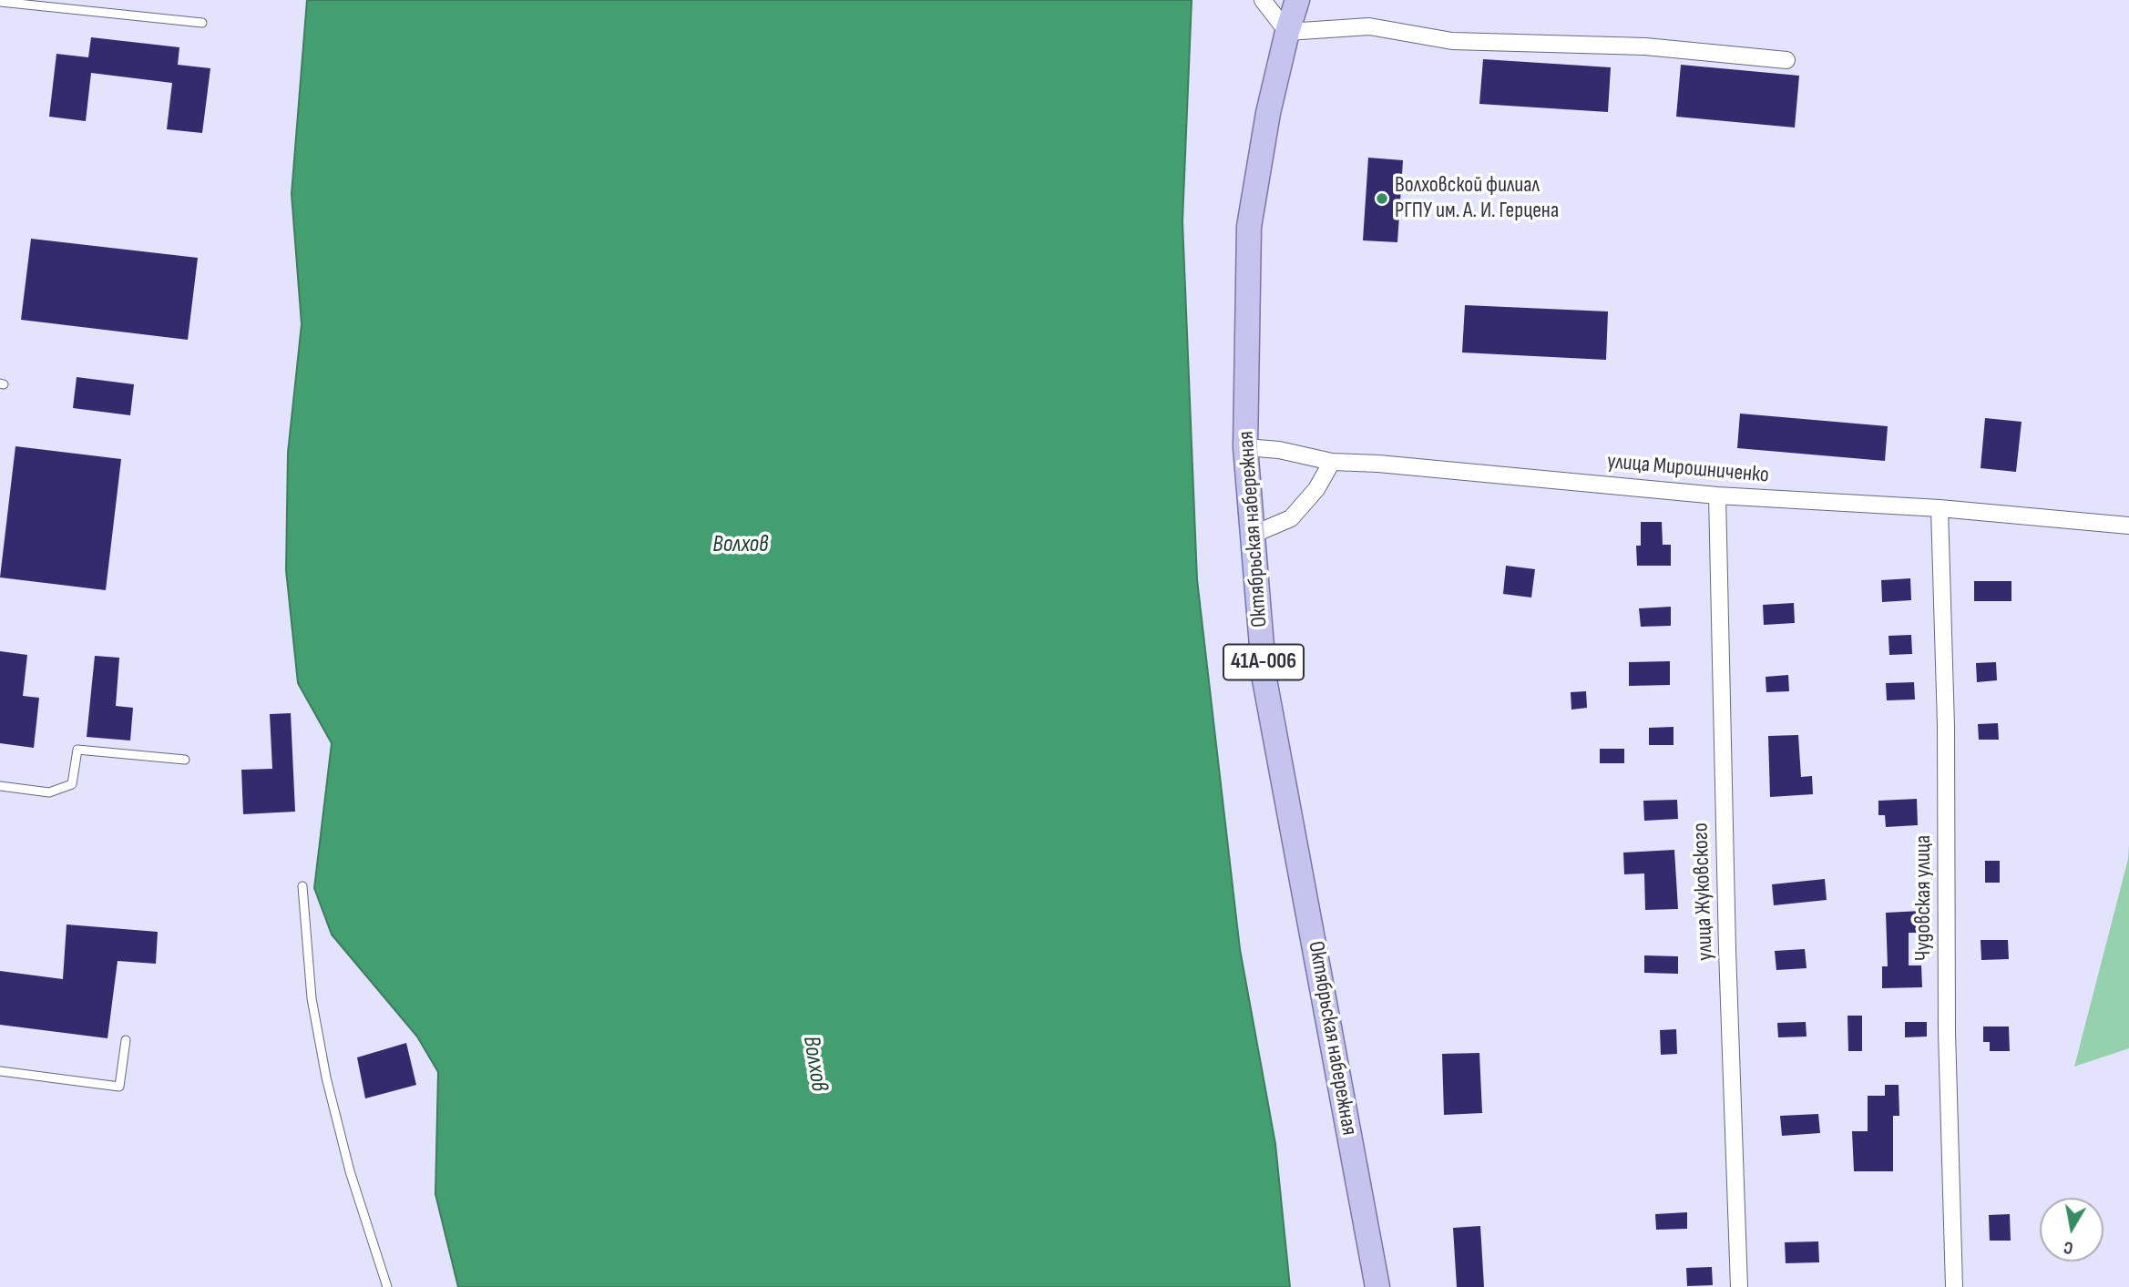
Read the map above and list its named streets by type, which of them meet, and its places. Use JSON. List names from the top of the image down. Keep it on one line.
{"streets":{"main road":["Октябрьская набережная","41А-006"],"street":["улица Мирошниченко","улица Жуковского","Чудовская улица"]},"crossings":[["улица Мирошниченко","Октябрьская набережная"],["улица Мирошниченко","улица Жуковского"],["улица Мирошниченко","Чудовская улица"],["Октябрьская набережная","41А-006"]],"water":["Волхов"],"places":["Волховской филиал РГПУ им. А. И. Герцена"],"north":"bottom"}
